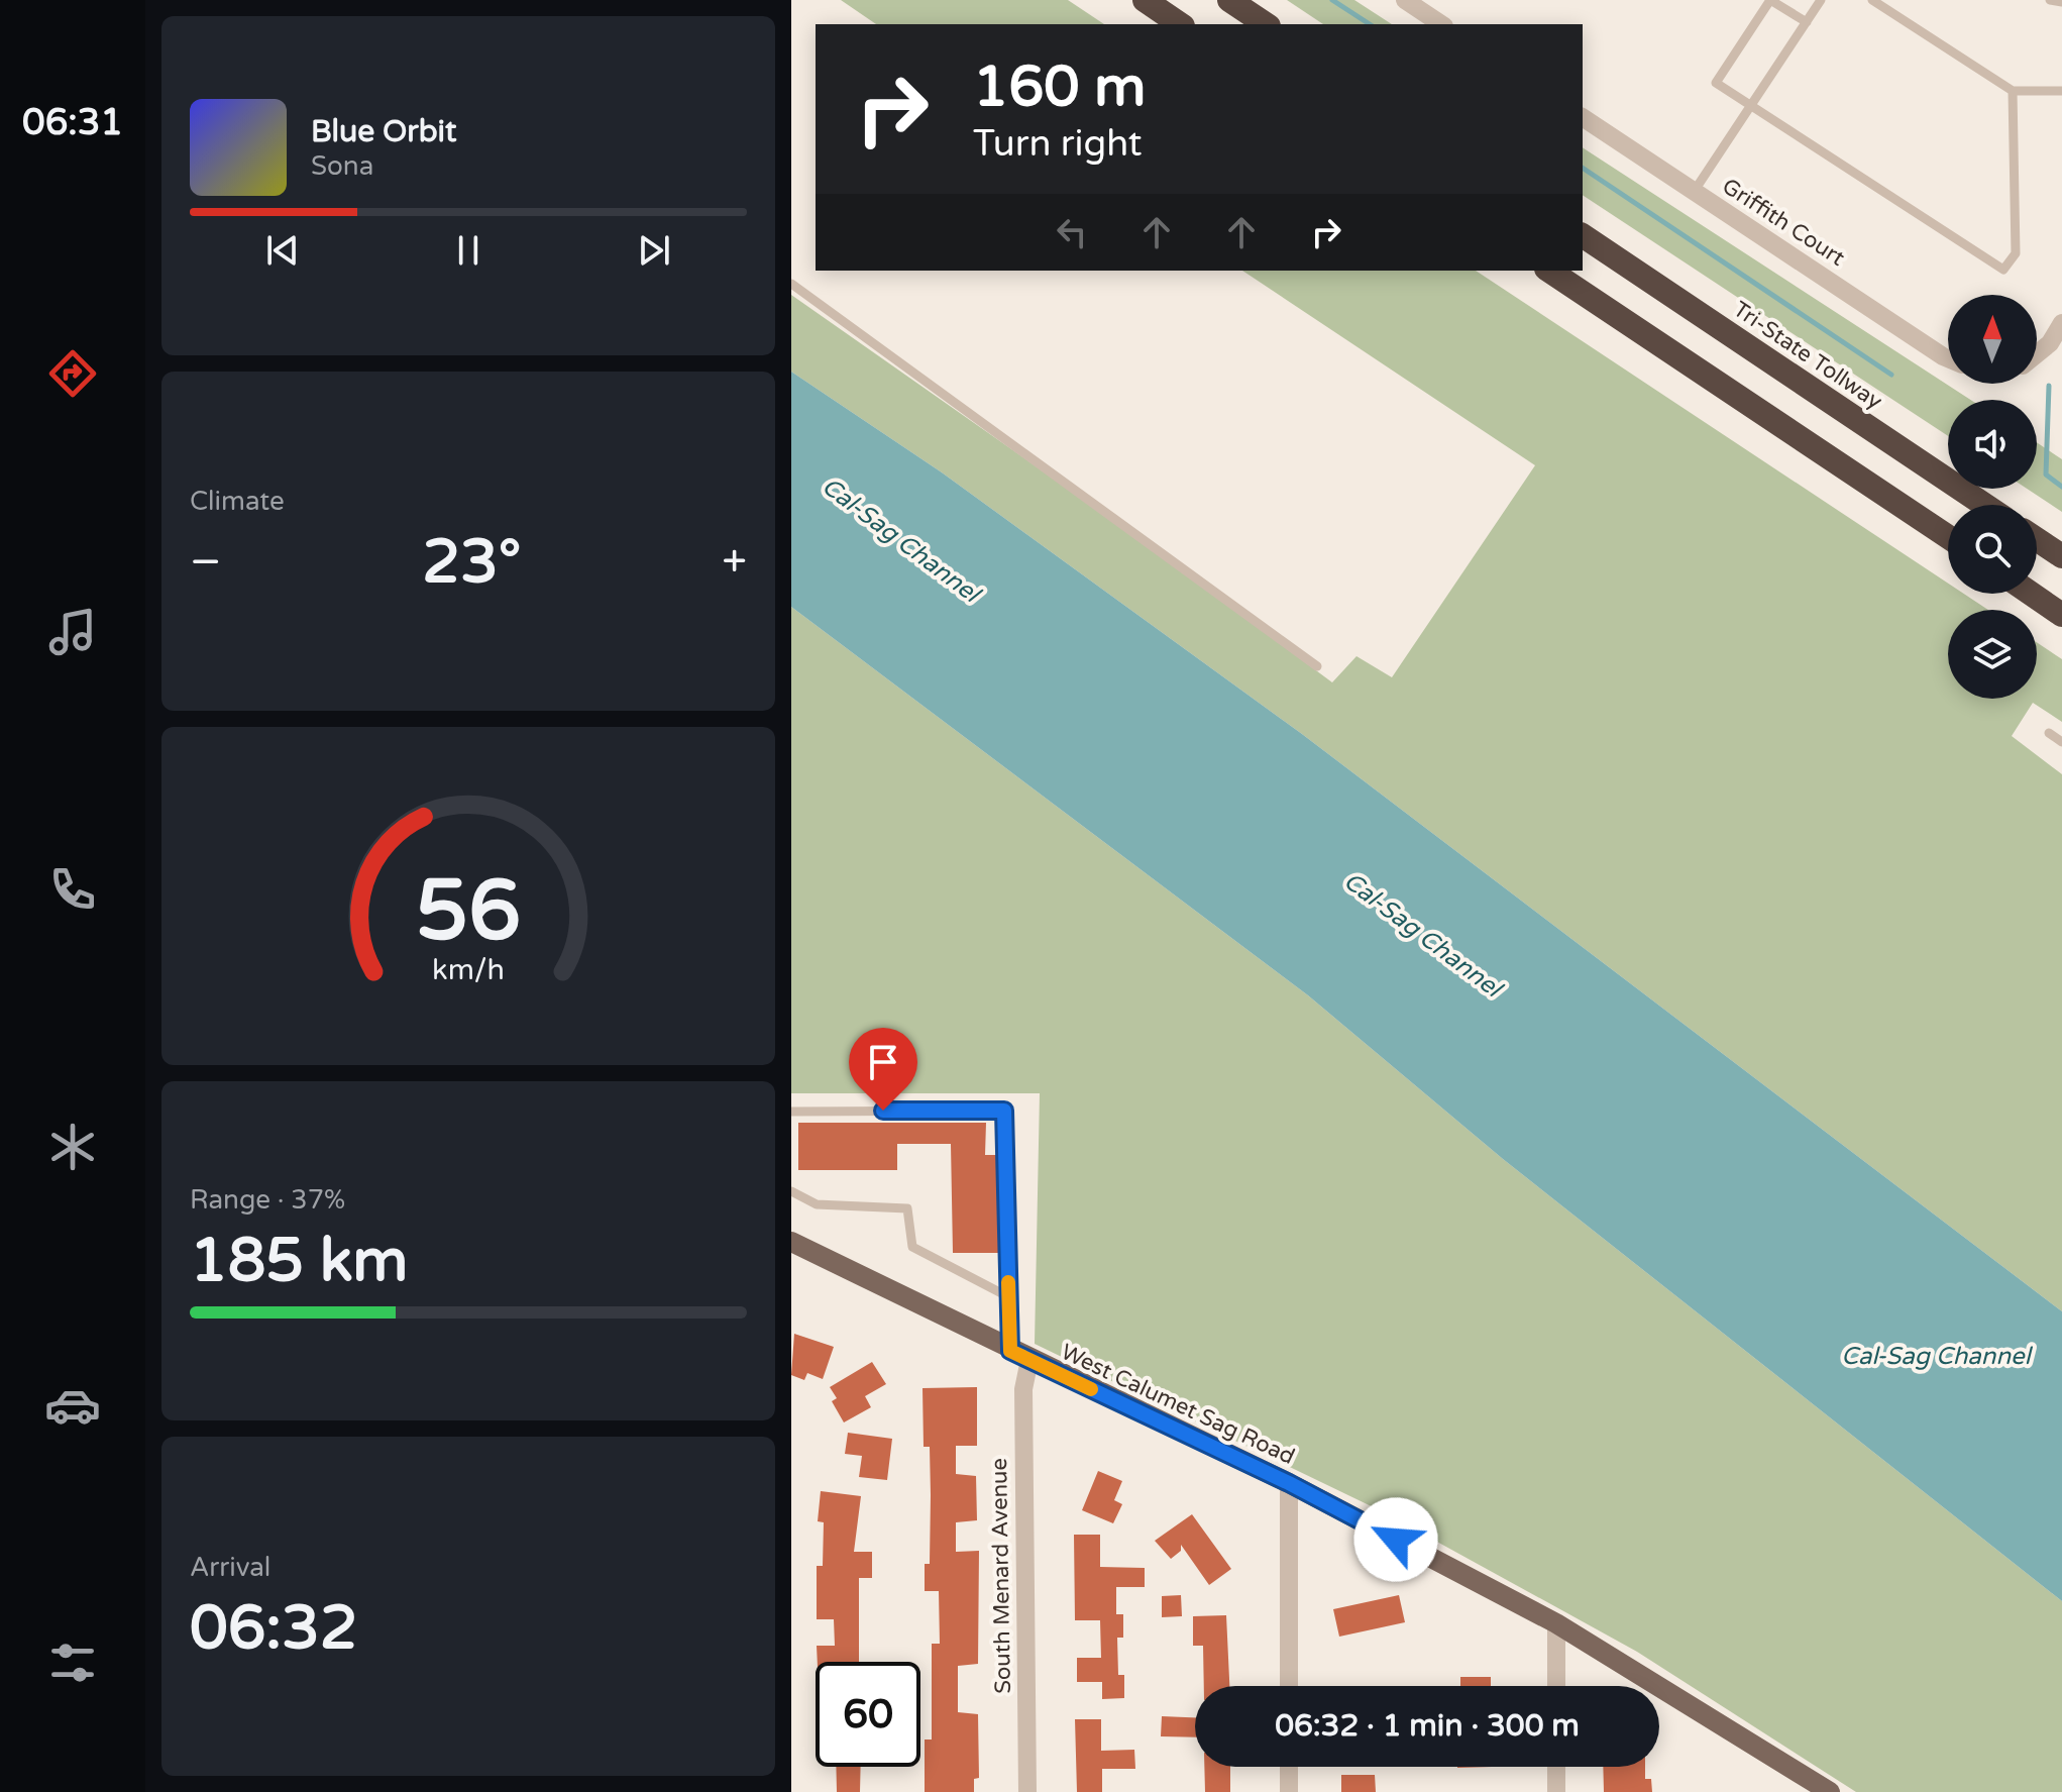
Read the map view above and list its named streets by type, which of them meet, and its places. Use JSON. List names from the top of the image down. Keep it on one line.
{"streets":{"highway":["Tri-State Tollway"],"main road":["West Calumet Sag Road"],"street":["Griffith Court","South Menard Avenue"]},"crossings":[["West Calumet Sag Road","South Menard Avenue"]],"water":["Cal-Sag Channel"],"north":"top","page":{"tabs":"06:31","turn":["160 m","Turn right"],"song":["Blue Orbit","Sona"],"tile":["Climate",["Range · 37%","185 km"],["Arrival","06:32"]],"heat":["−","23°","+"],"limit":"60","trip":"06:32 · 1 min · 300 m","gauge":["56","km/h"]}}
